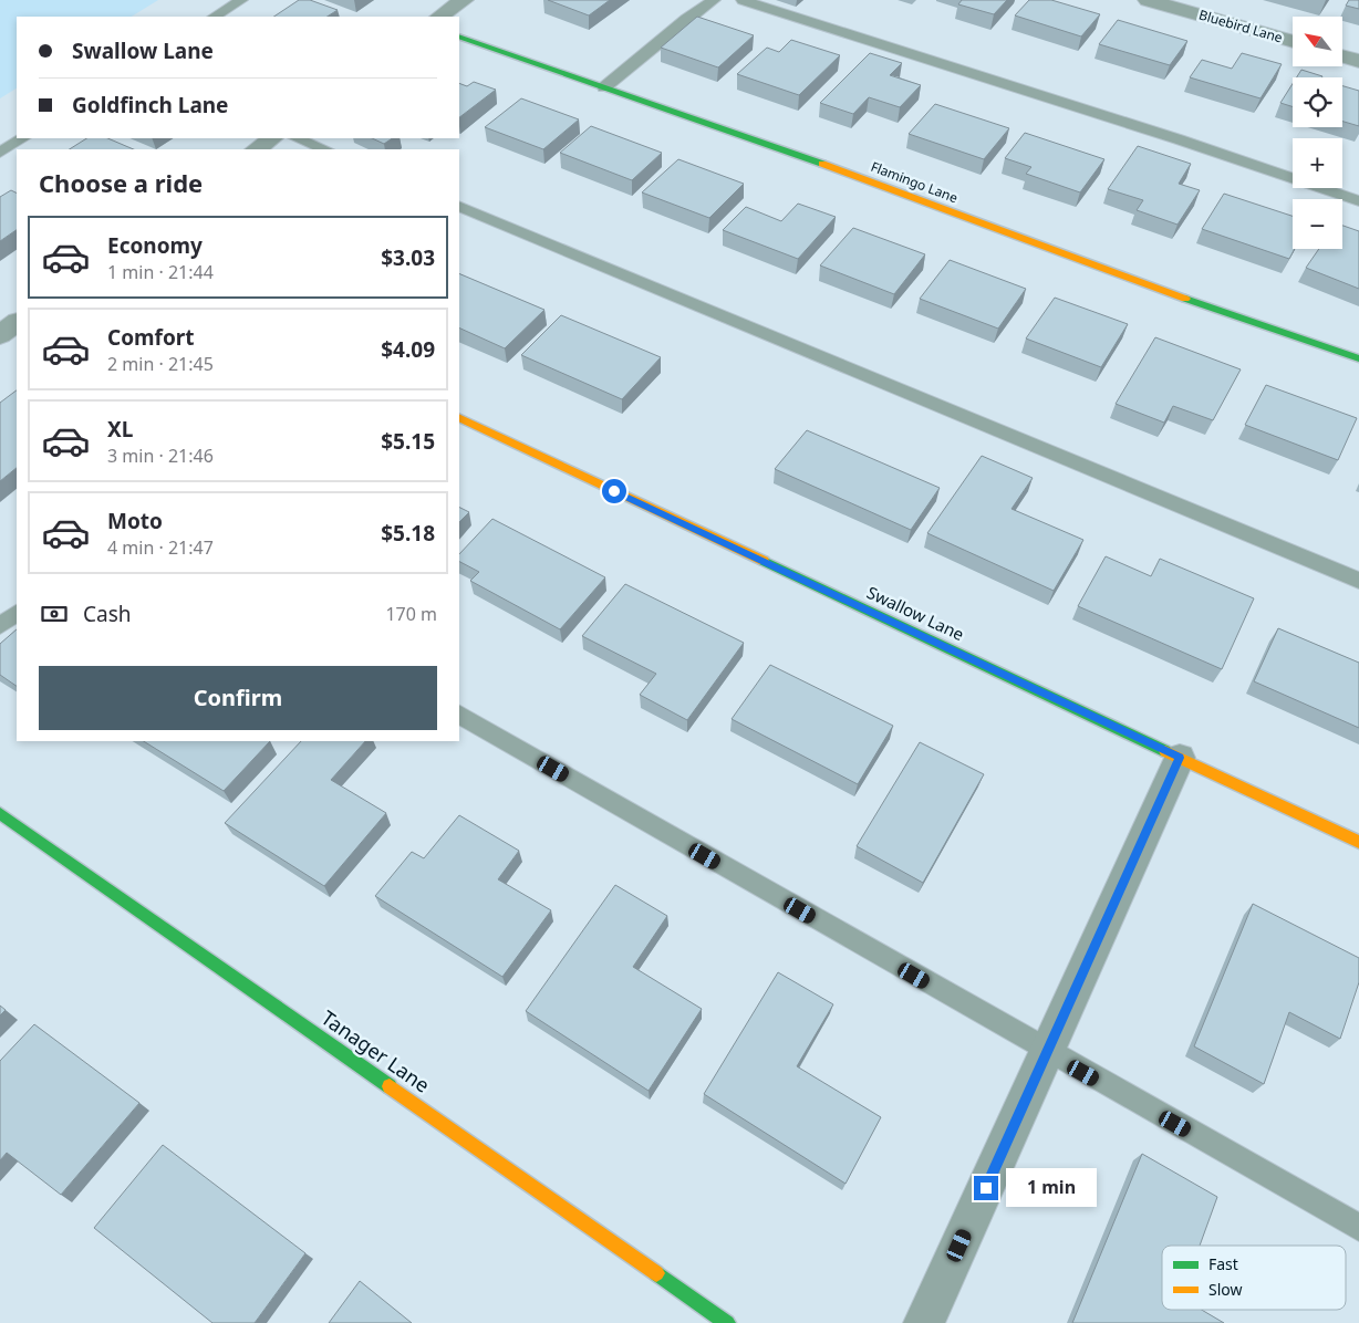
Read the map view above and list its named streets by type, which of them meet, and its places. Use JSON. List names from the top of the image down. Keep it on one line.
{"streets":{"street":["Bluebird Lane","Flamingo Lane","Swallow Lane","Tanager Lane"]},"legend":["Fast","Slow"],"north":"top left","page":{"map_buttons":["+","−"],"banner":["Swallow Lane","Goldfinch Lane"],"heading":"Choose a ride","list":[{"name":"Economy","note":"1 min · 21:44","value":"$3.03"},{"name":"Comfort","note":"2 min · 21:45","value":"$4.09"},{"name":"XL","note":"3 min · 21:46","value":"$5.15"},{"name":"Moto","note":"4 min · 21:47","value":"$5.18"}],"pay":["Cash","170 m"],"buttons":"Confirm","bubble":"1 min"}}
